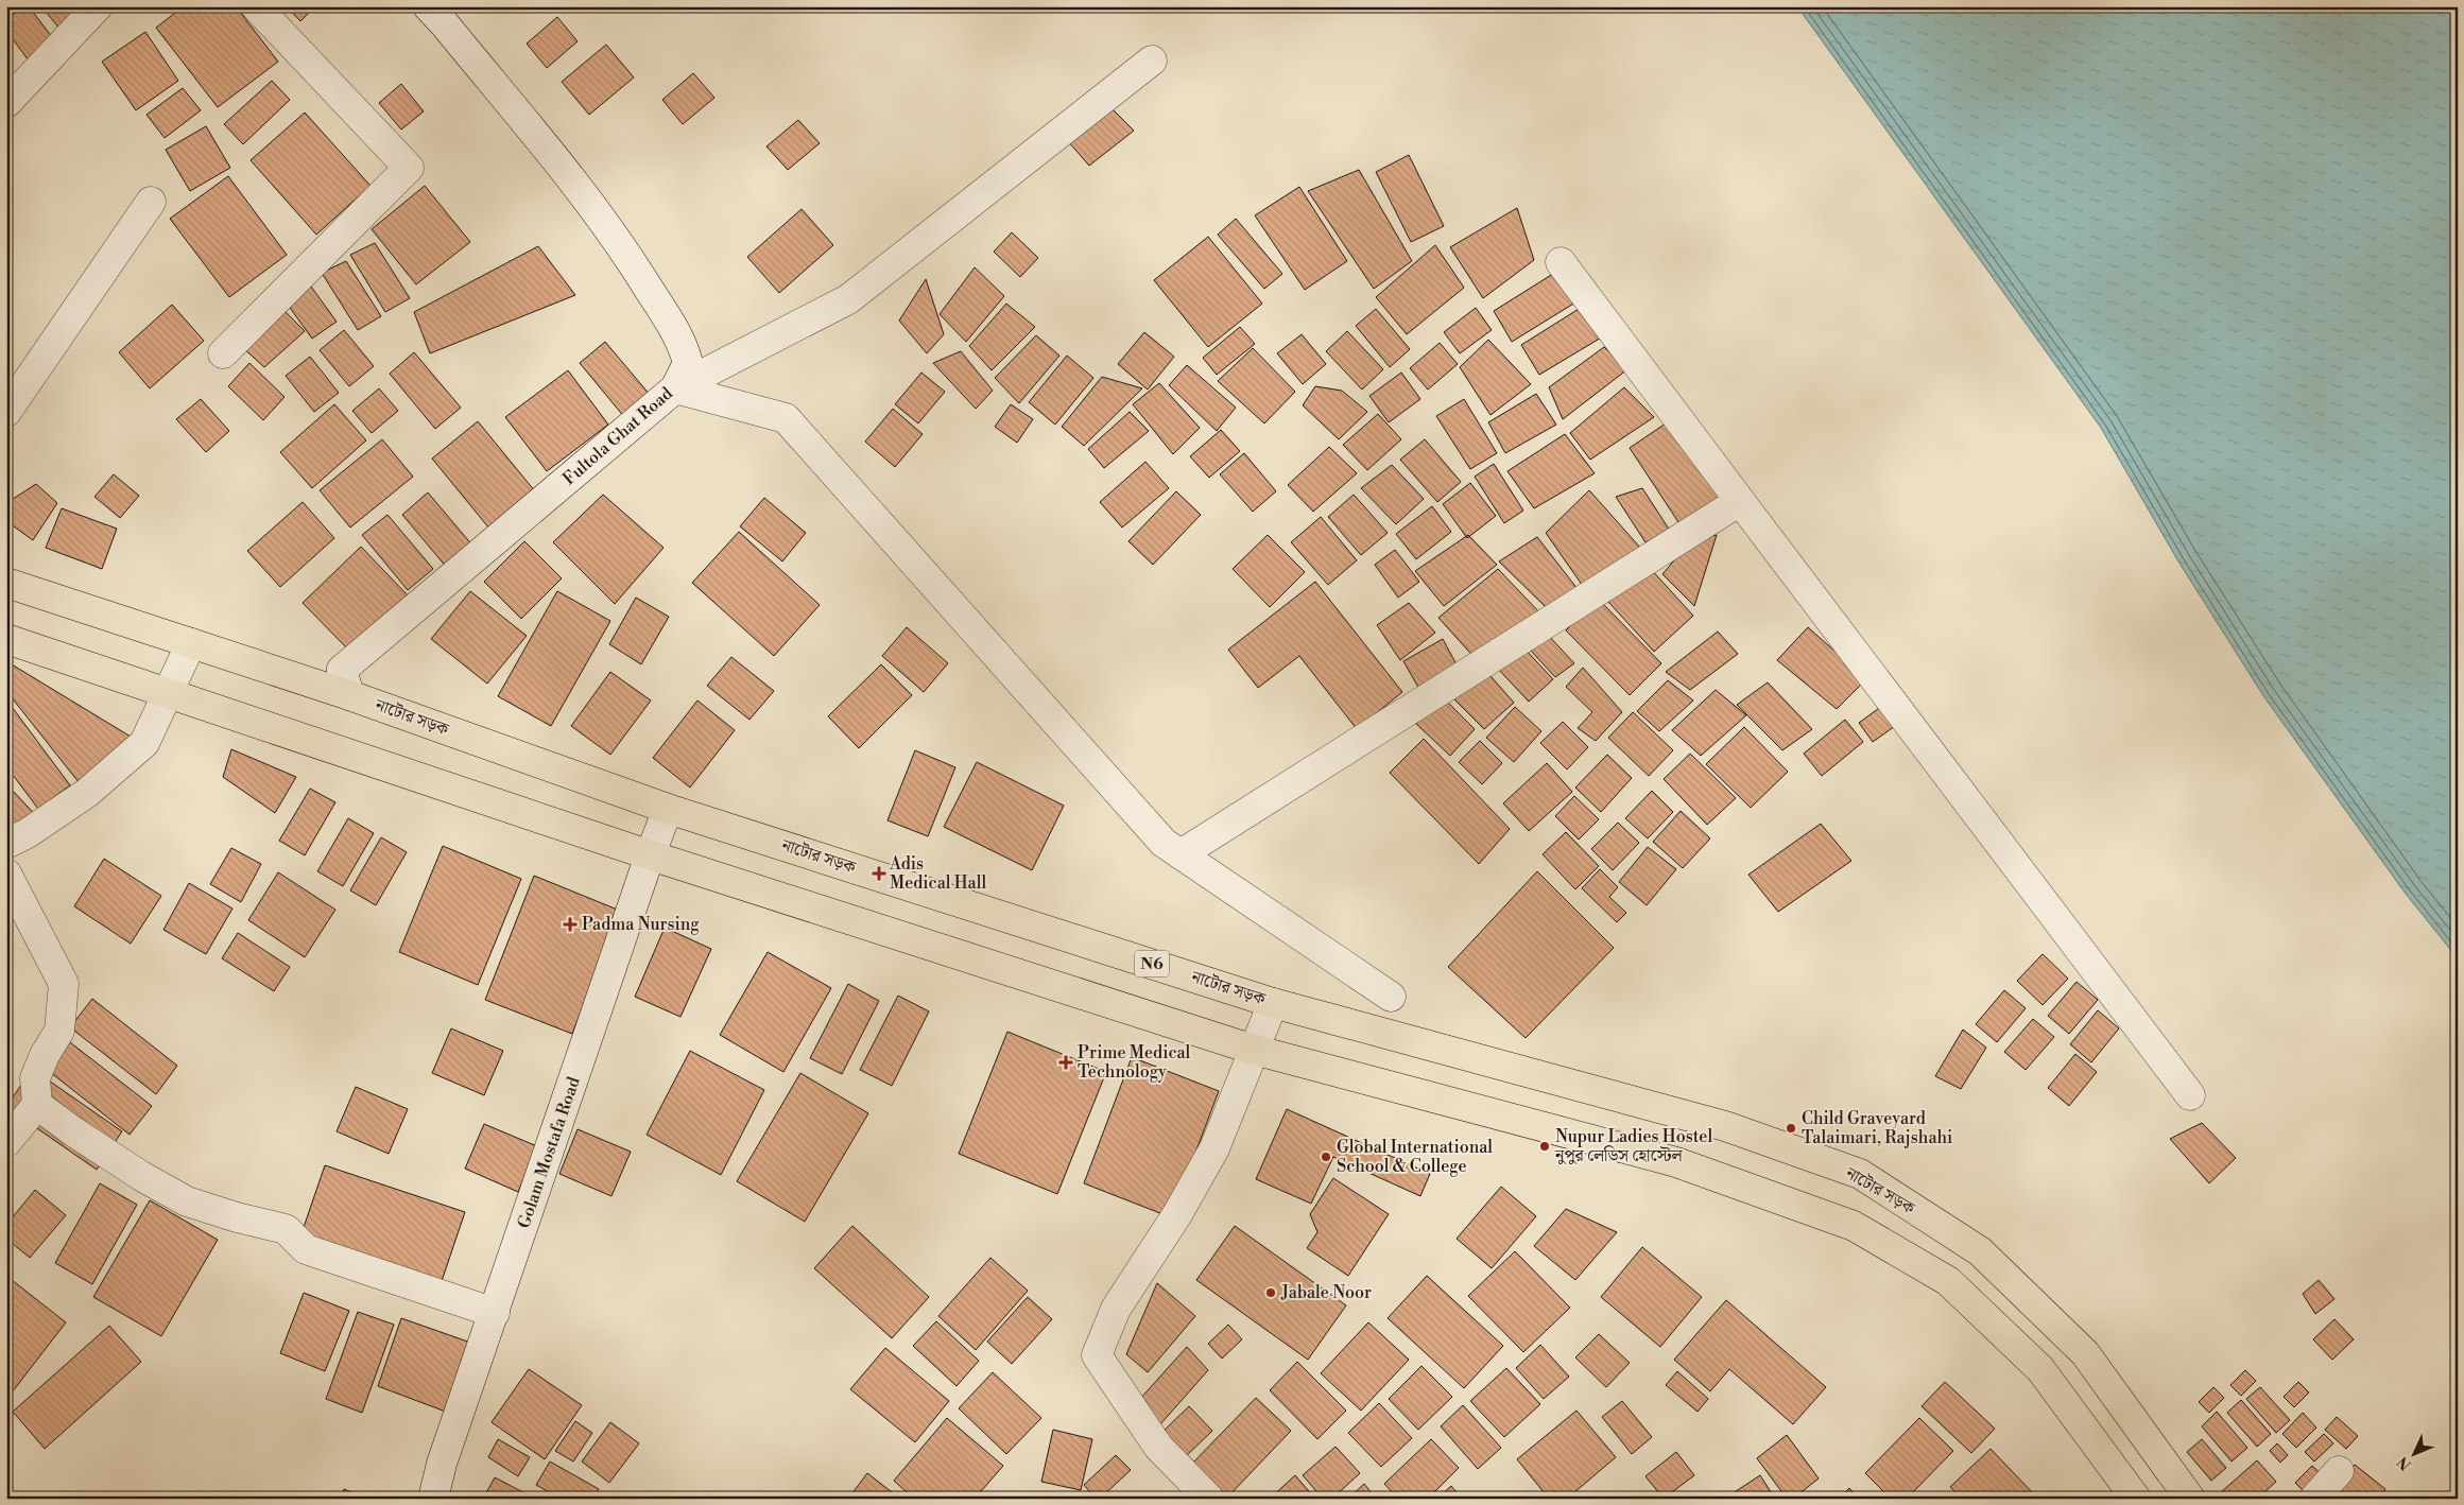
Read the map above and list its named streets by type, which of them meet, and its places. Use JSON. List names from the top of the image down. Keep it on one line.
{"streets":{"highway":["নাটোর সড়ক","N6"],"street":["Fultola Ghat Road","Golam Mostafa Road"]},"crossings":[["Fultola Ghat Road","নাটোর সড়ক"],["নাটোর সড়ক","Golam Mostafa Road"]],"places":{"health":["Adis Medical Hall","Padma Nursing","Prime Medical Technology"],"other":["Child Graveyard Talaimari, Rajshahi","Nupur Ladies Hostel নুপুর লেডিস হোস্টেল","Global International School & College","Jabale Noor"]},"north":"bottom left"}
